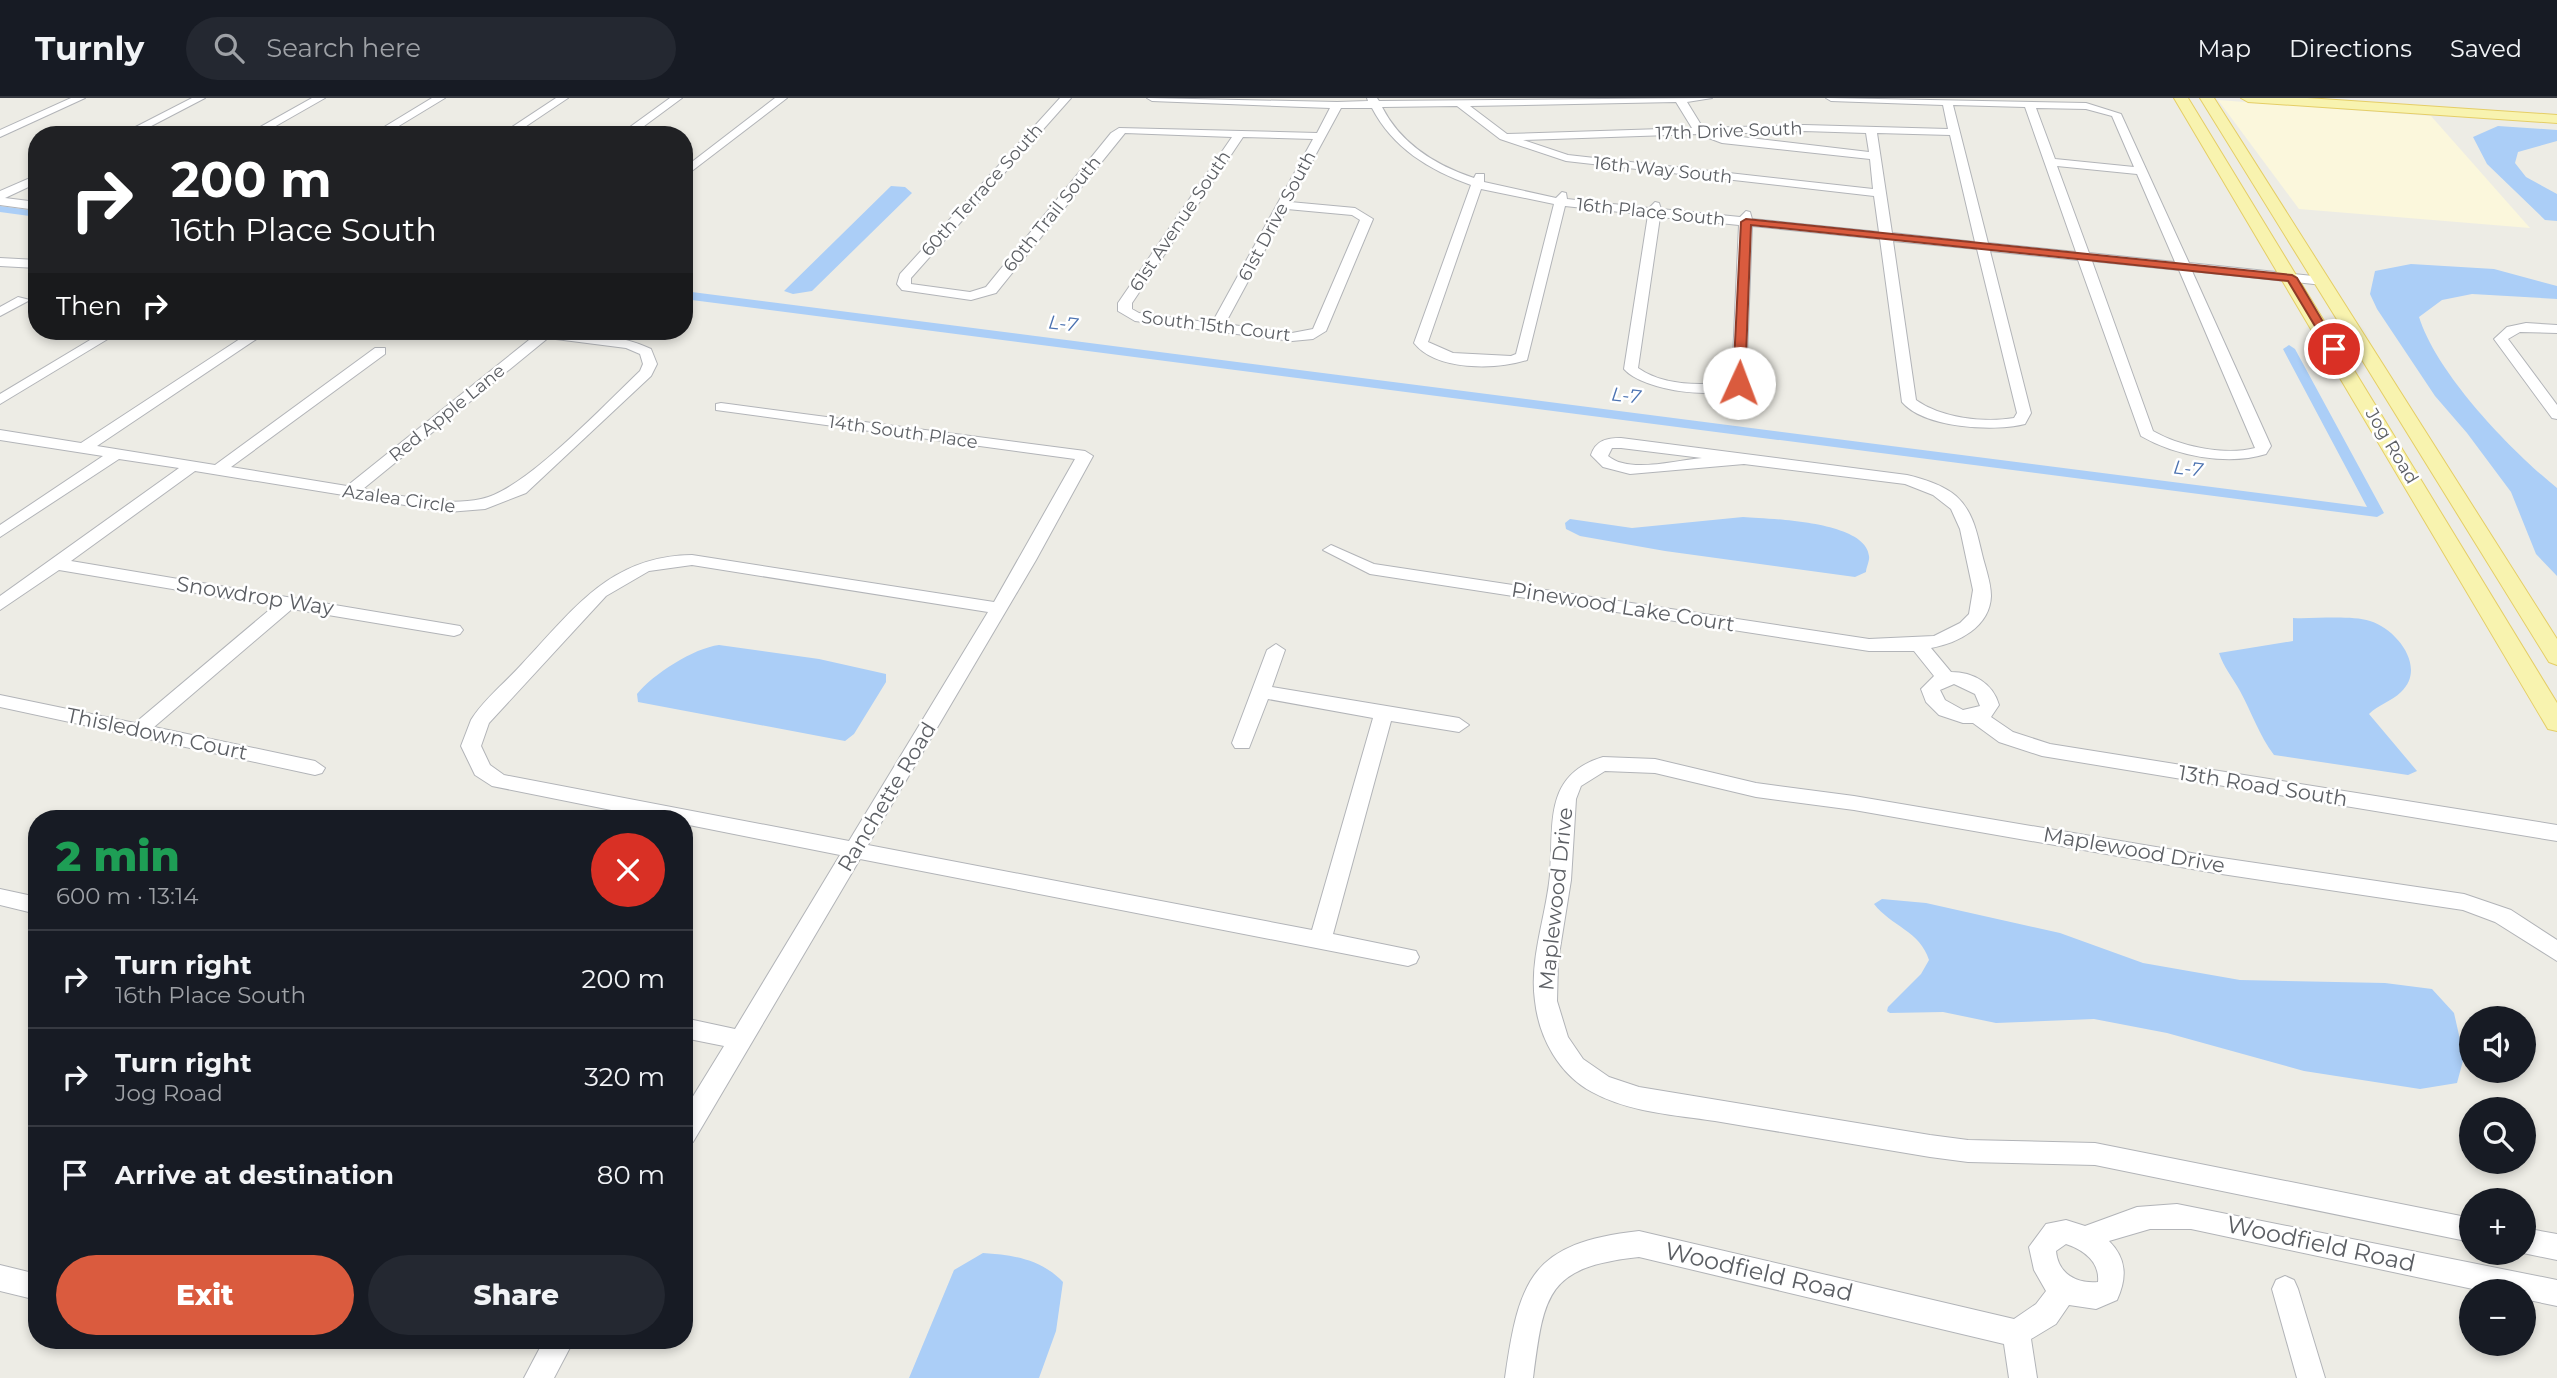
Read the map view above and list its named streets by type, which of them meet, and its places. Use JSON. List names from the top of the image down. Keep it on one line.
{"streets":{"main road":["Jog Road"],"street":["17th Drive South","16th Way South","60th Terrace South","16th Place South","60th Trail South","61st Drive South","61st Avenue South","South 15th Court","Red Apple Lane","14th South Place","Azalea Circle","Snowdrop Way","Pinewood Lake Court","Thisledown Court","13th Road South","Ranchette Road","Maplewood Drive","Woodfield Road"]},"crossings":[["17th Drive South","16th Way South"],["60th Terrace South","60th Trail South"],["16th Place South","Jog Road"],["60th Trail South","61st Avenue South"],["61st Drive South","South 15th Court"],["61st Avenue South","South 15th Court"],["Red Apple Lane","Azalea Circle"],["14th South Place","Ranchette Road"]],"water":["L-7"],"page":{"header":"Turnly","search":"Search here","nav":["Map","Directions","Saved"],"turn":["200 m","16th Place South"],"then":"Then","heading":["2 min","600 m · 13:14"],"list":[{"name":"Turn right","note":"16th Place South","value":"200 m"},{"name":"Turn right","note":"Jog Road","value":"320 m"},{"name":"Arrive at destination","value":"80 m"}],"map_buttons":["+","−"],"buttons":["Exit","Share"]}}
